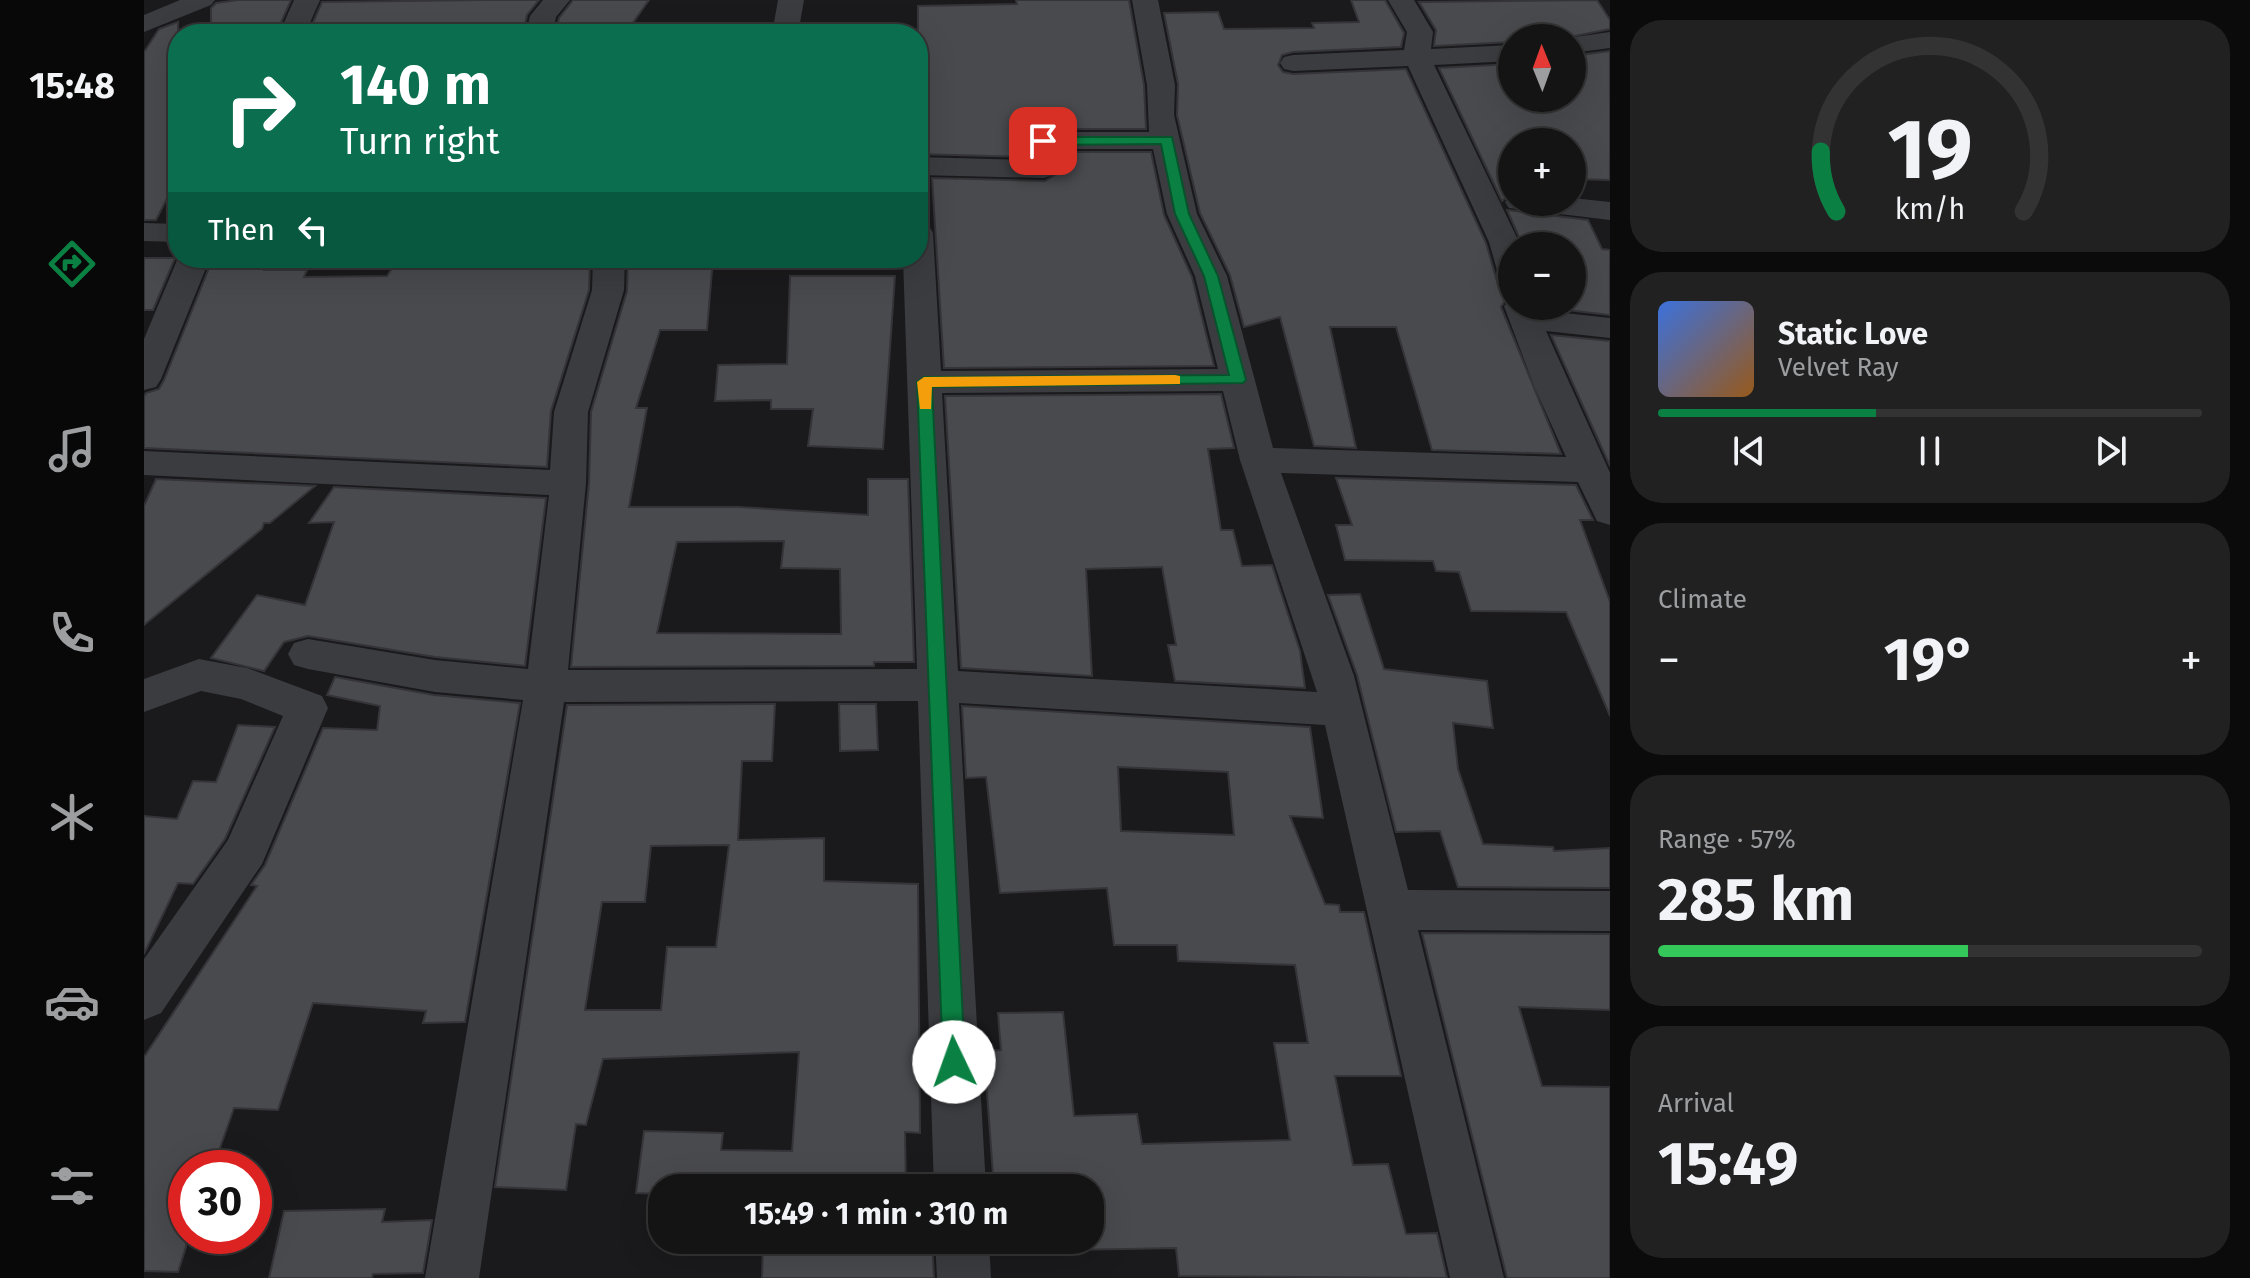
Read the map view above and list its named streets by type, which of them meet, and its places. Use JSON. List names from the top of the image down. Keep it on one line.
{"north":"top","page":{"tabs":"15:48","map_buttons":["+","−"],"turn":["140 m","Turn right"],"then":"Then","song":["Static Love","Velvet Ray"],"tile":["Climate",["Range · 57%","285 km"],["Arrival","15:49"]],"heat":["−","19°","+"],"limit":"30","trip":"15:49 · 1 min · 310 m","gauge":["19","km/h"]}}
